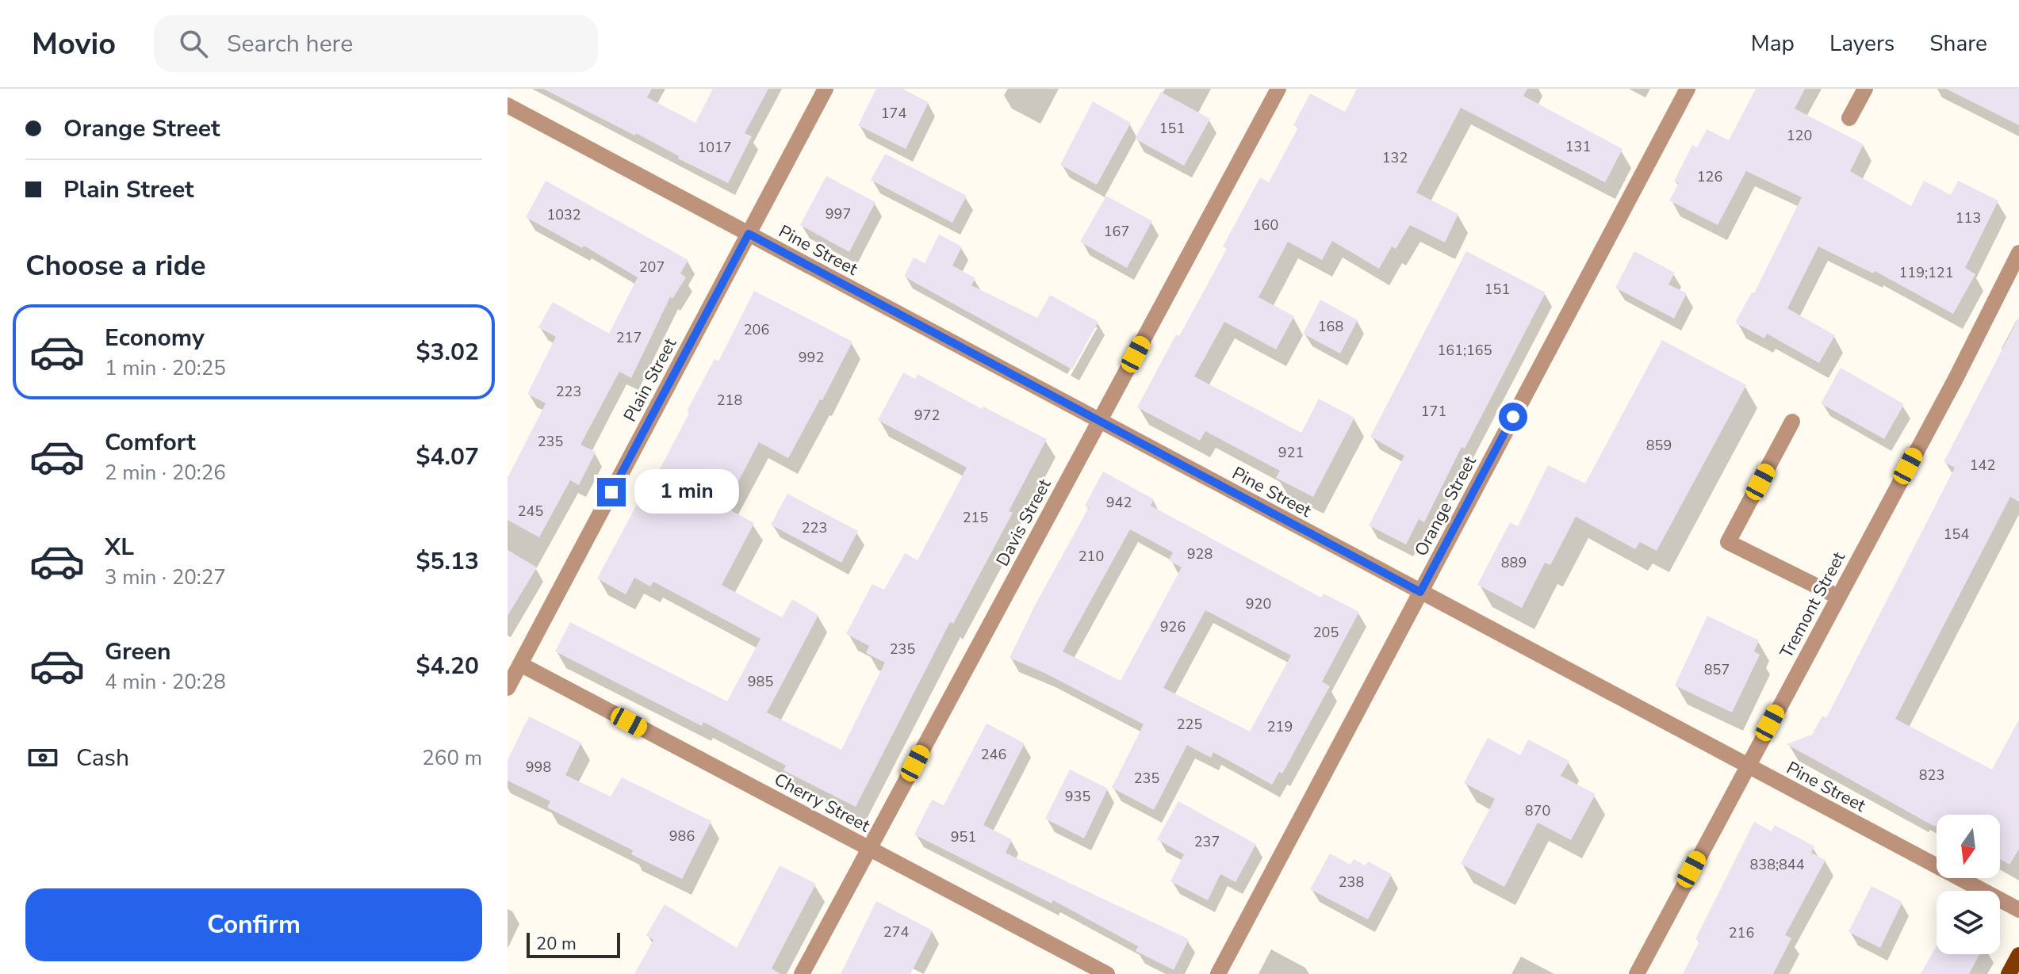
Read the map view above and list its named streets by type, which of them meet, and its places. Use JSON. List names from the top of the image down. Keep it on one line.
{"streets":{"street":["Pine Street","Plain Street","Orange Street","Davis Street","Tremont Street","Cherry Street"]},"crossings":[["Pine Street","Plain Street"],["Pine Street","Orange Street"],["Pine Street","Davis Street"],["Pine Street","Tremont Street"],["Plain Street","Cherry Street"],["Davis Street","Cherry Street"]],"house_numbers":["174","151","120","131","1017","132","126","997","1032","113","160","167","207","119;121","151","168","206","217","161;165","992","223","218","171","972","235","859","921","142","942","245","215","223","154","928","210","889","920","926","205","235","857","985","225","219","246","998","823","235","935","870","986","951","237","838;844","238","274","216"],"scale_bar":"20 m","north":"bottom","page":{"header":"Movio","search":"Search here","nav":["Map","Layers","Share"],"banner":["Orange Street","Plain Street"],"heading":"Choose a ride","list":[{"name":"Economy","note":"1 min · 20:25","value":"$3.02"},{"name":"Comfort","note":"2 min · 20:26","value":"$4.07"},{"name":"XL","note":"3 min · 20:27","value":"$5.13"},{"name":"Green","note":"4 min · 20:28","value":"$4.20"}],"bubble":"1 min","pay":["Cash","260 m"],"buttons":"Confirm","scale":"20 m"}}
